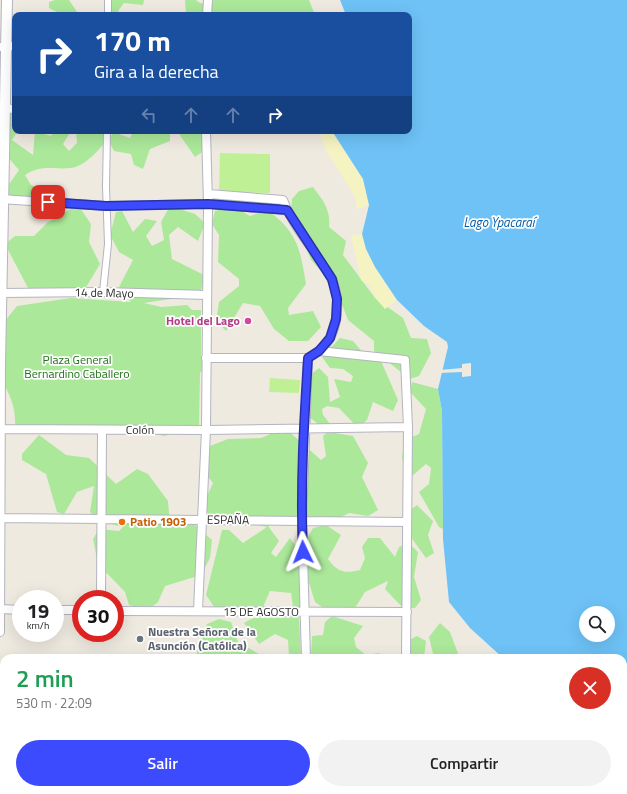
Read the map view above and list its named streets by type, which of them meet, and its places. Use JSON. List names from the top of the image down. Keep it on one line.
{"streets":{"street":["14 de Mayo","Colón","ESPAÑA","15 DE AGOSTO"]},"water":["Lago Ypacaraí"],"parks":["Plaza General Bernardino Caballero"],"places":["Hotel del Lago","Patio 1903","Nuestra Señora de la Asunción (Católica)"],"page":{"turn":["170 m","Gira a la derecha"],"speed":"19 km/h","limit":"30","heading":["2 min","530 m · 22:09"],"buttons":["Salir","Compartir"]}}
